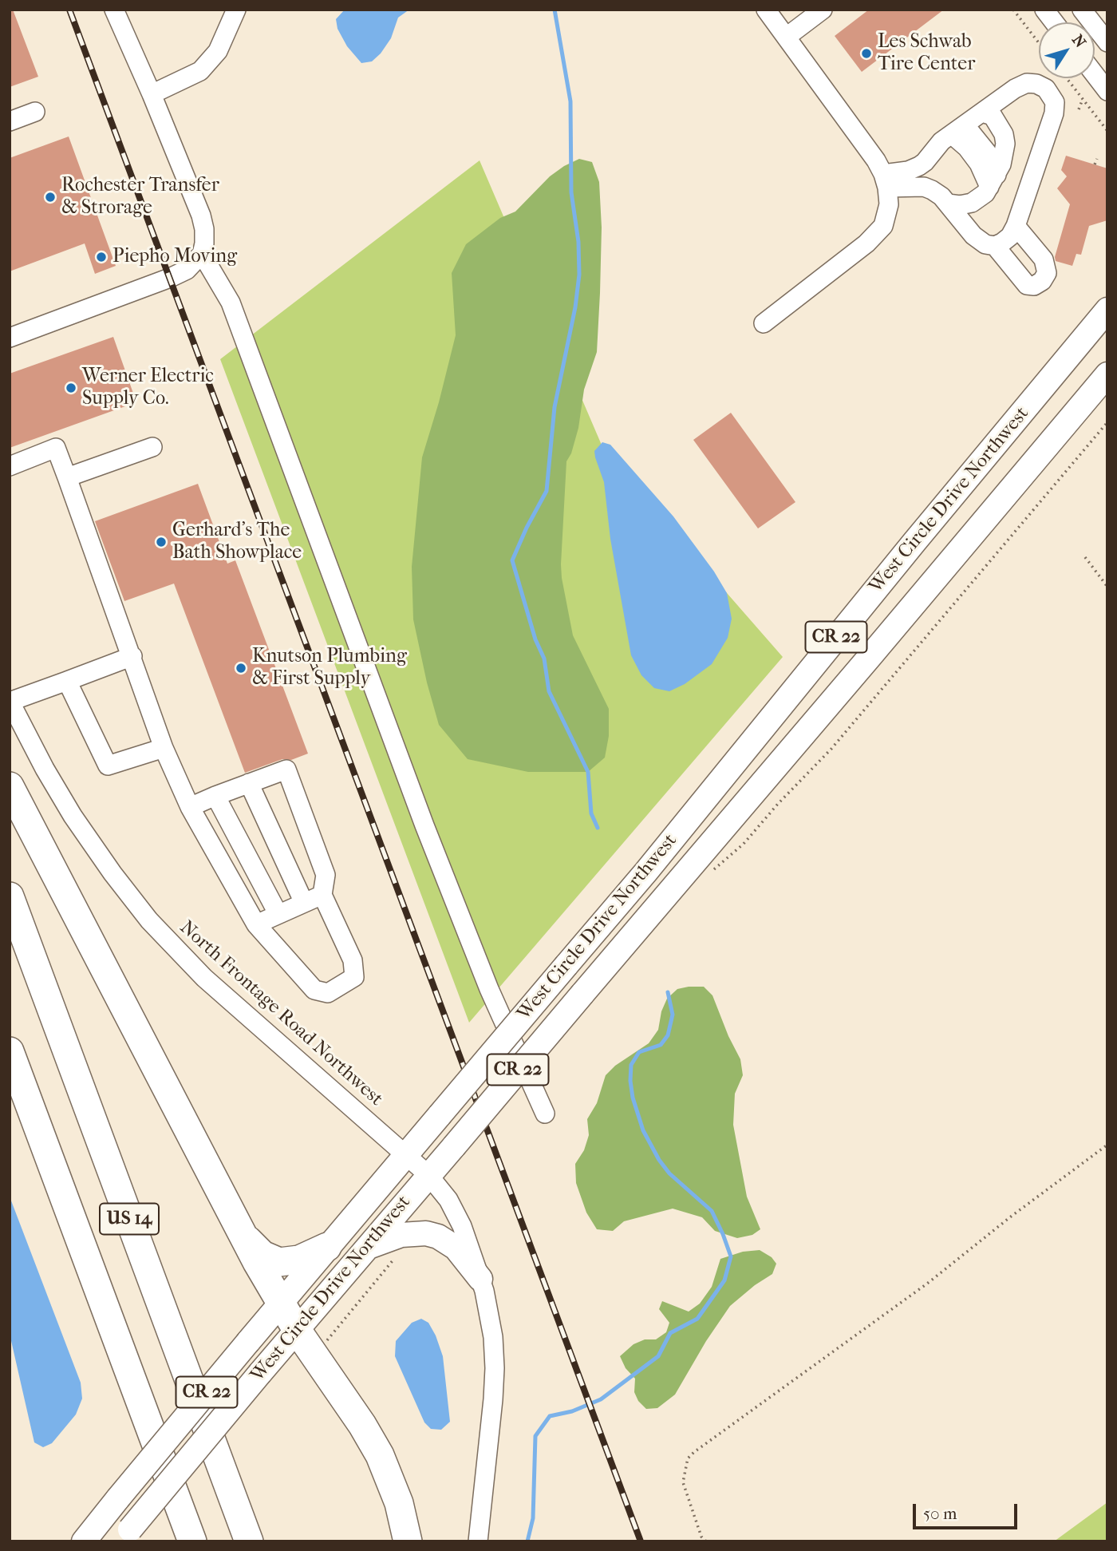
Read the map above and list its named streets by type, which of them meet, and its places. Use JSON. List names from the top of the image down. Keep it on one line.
{"streets":{"highway":["US 14"],"main road":["West Circle Drive Northwest","CR 22"],"street":["North Frontage Road Northwest"]},"crossings":[["West Circle Drive Northwest","North Frontage Road Northwest"]],"places":["Les Schwab Tire Center","Rochester Transfer & Strorage","Piepho Moving","Werner Electric Supply Co.","Gerhard's The Bath Showplace","Knutson Plumbing & First Supply"],"scale_bar":"50 m","north":"top right"}
